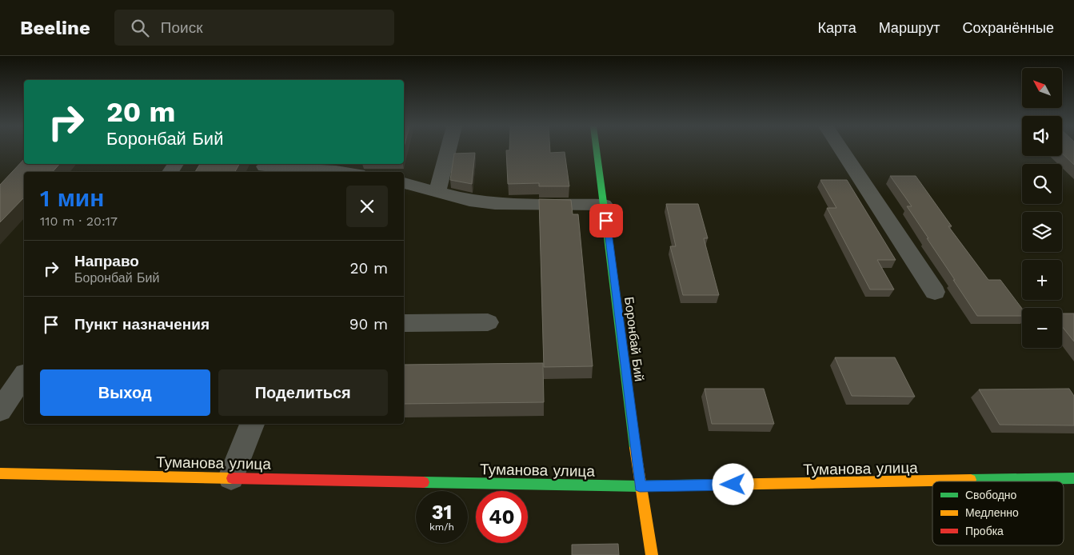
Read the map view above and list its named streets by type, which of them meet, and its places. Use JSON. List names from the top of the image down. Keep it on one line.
{"streets":{"street":["Боронбай Бий","Туманова улица"]},"crossings":[["Боронбай Бий","Туманова улица"]],"legend":["Свободно","Медленно","Пробка"],"north":"top left","page":{"header":"Beeline","search":"Поиск","nav":["Карта","Маршрут","Сохранённые"],"map_buttons":["+","−"],"turn":["20 m","Боронбай Бий"],"heading":["1 мин","110 m · 20:17"],"list":[{"name":"Направо","note":"Боронбай Бий","value":"20 m"},{"name":"Пункт назначения","value":"90 m"}],"buttons":["Выход","Поделиться"],"speed":"31 km/h","limit":"40"}}
